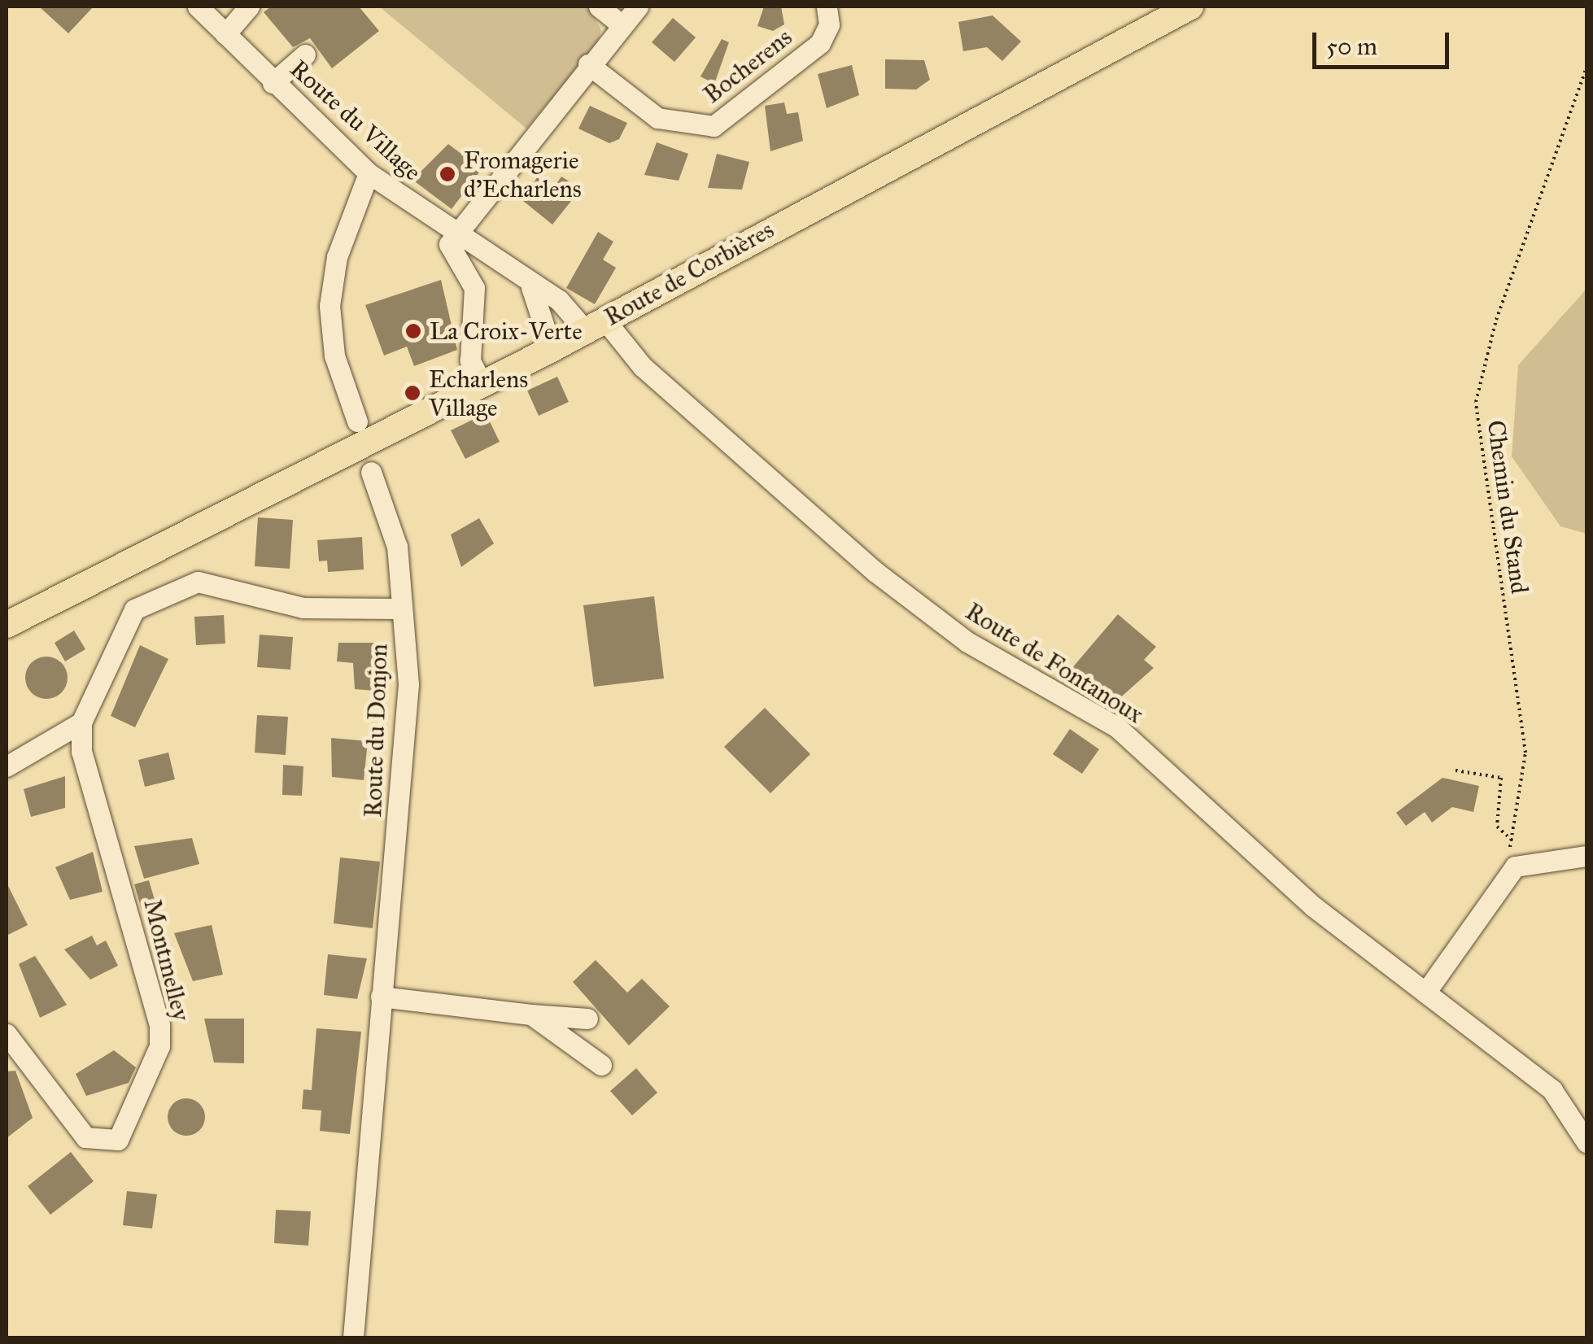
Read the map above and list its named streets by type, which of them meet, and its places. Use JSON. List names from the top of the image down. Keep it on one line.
{"streets":{"main road":["Route de Corbières"],"street":["Bocherens","Route du Village","Route de Fontanoux","Route du Donjon","Montmelley"],"path":["Chemin du Stand"]},"crossings":[["Route du Village","Route de Corbières"],["Route du Village","Route de Fontanoux"],["Route de Corbières","Route de Fontanoux"],["Route du Donjon","Montmelley"]],"places":["Fromagerie d'Echarlens","La Croix-Verte","Echarlens Village"],"scale_bar":"50 m"}
